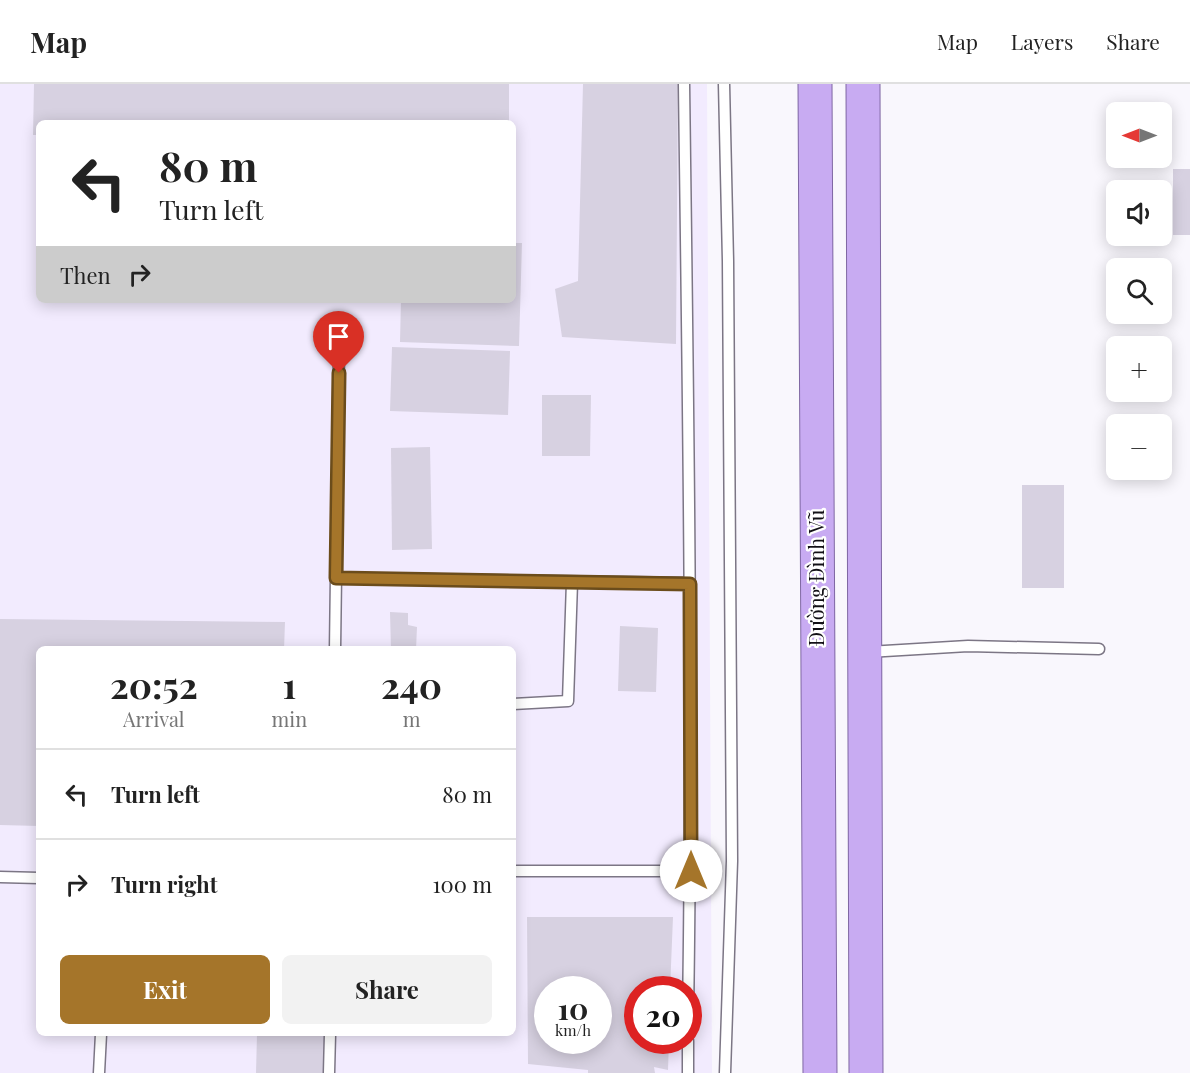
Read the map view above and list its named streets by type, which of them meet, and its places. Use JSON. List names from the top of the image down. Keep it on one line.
{"streets":{"highway":["Đường Đình Vũ"]},"north":"left","page":{"header":"Map","nav":["Map","Layers","Share"],"map_buttons":["+","−"],"turn":["80 m","Turn left"],"then":"Then","eta":["20:52","Arrival","1","min","240","m"],"list":[{"name":"Turn left","value":"80 m"},{"name":"Turn right","value":"100 m"}],"buttons":["Exit","Share"],"speed":"10 km/h","limit":"20"}}
